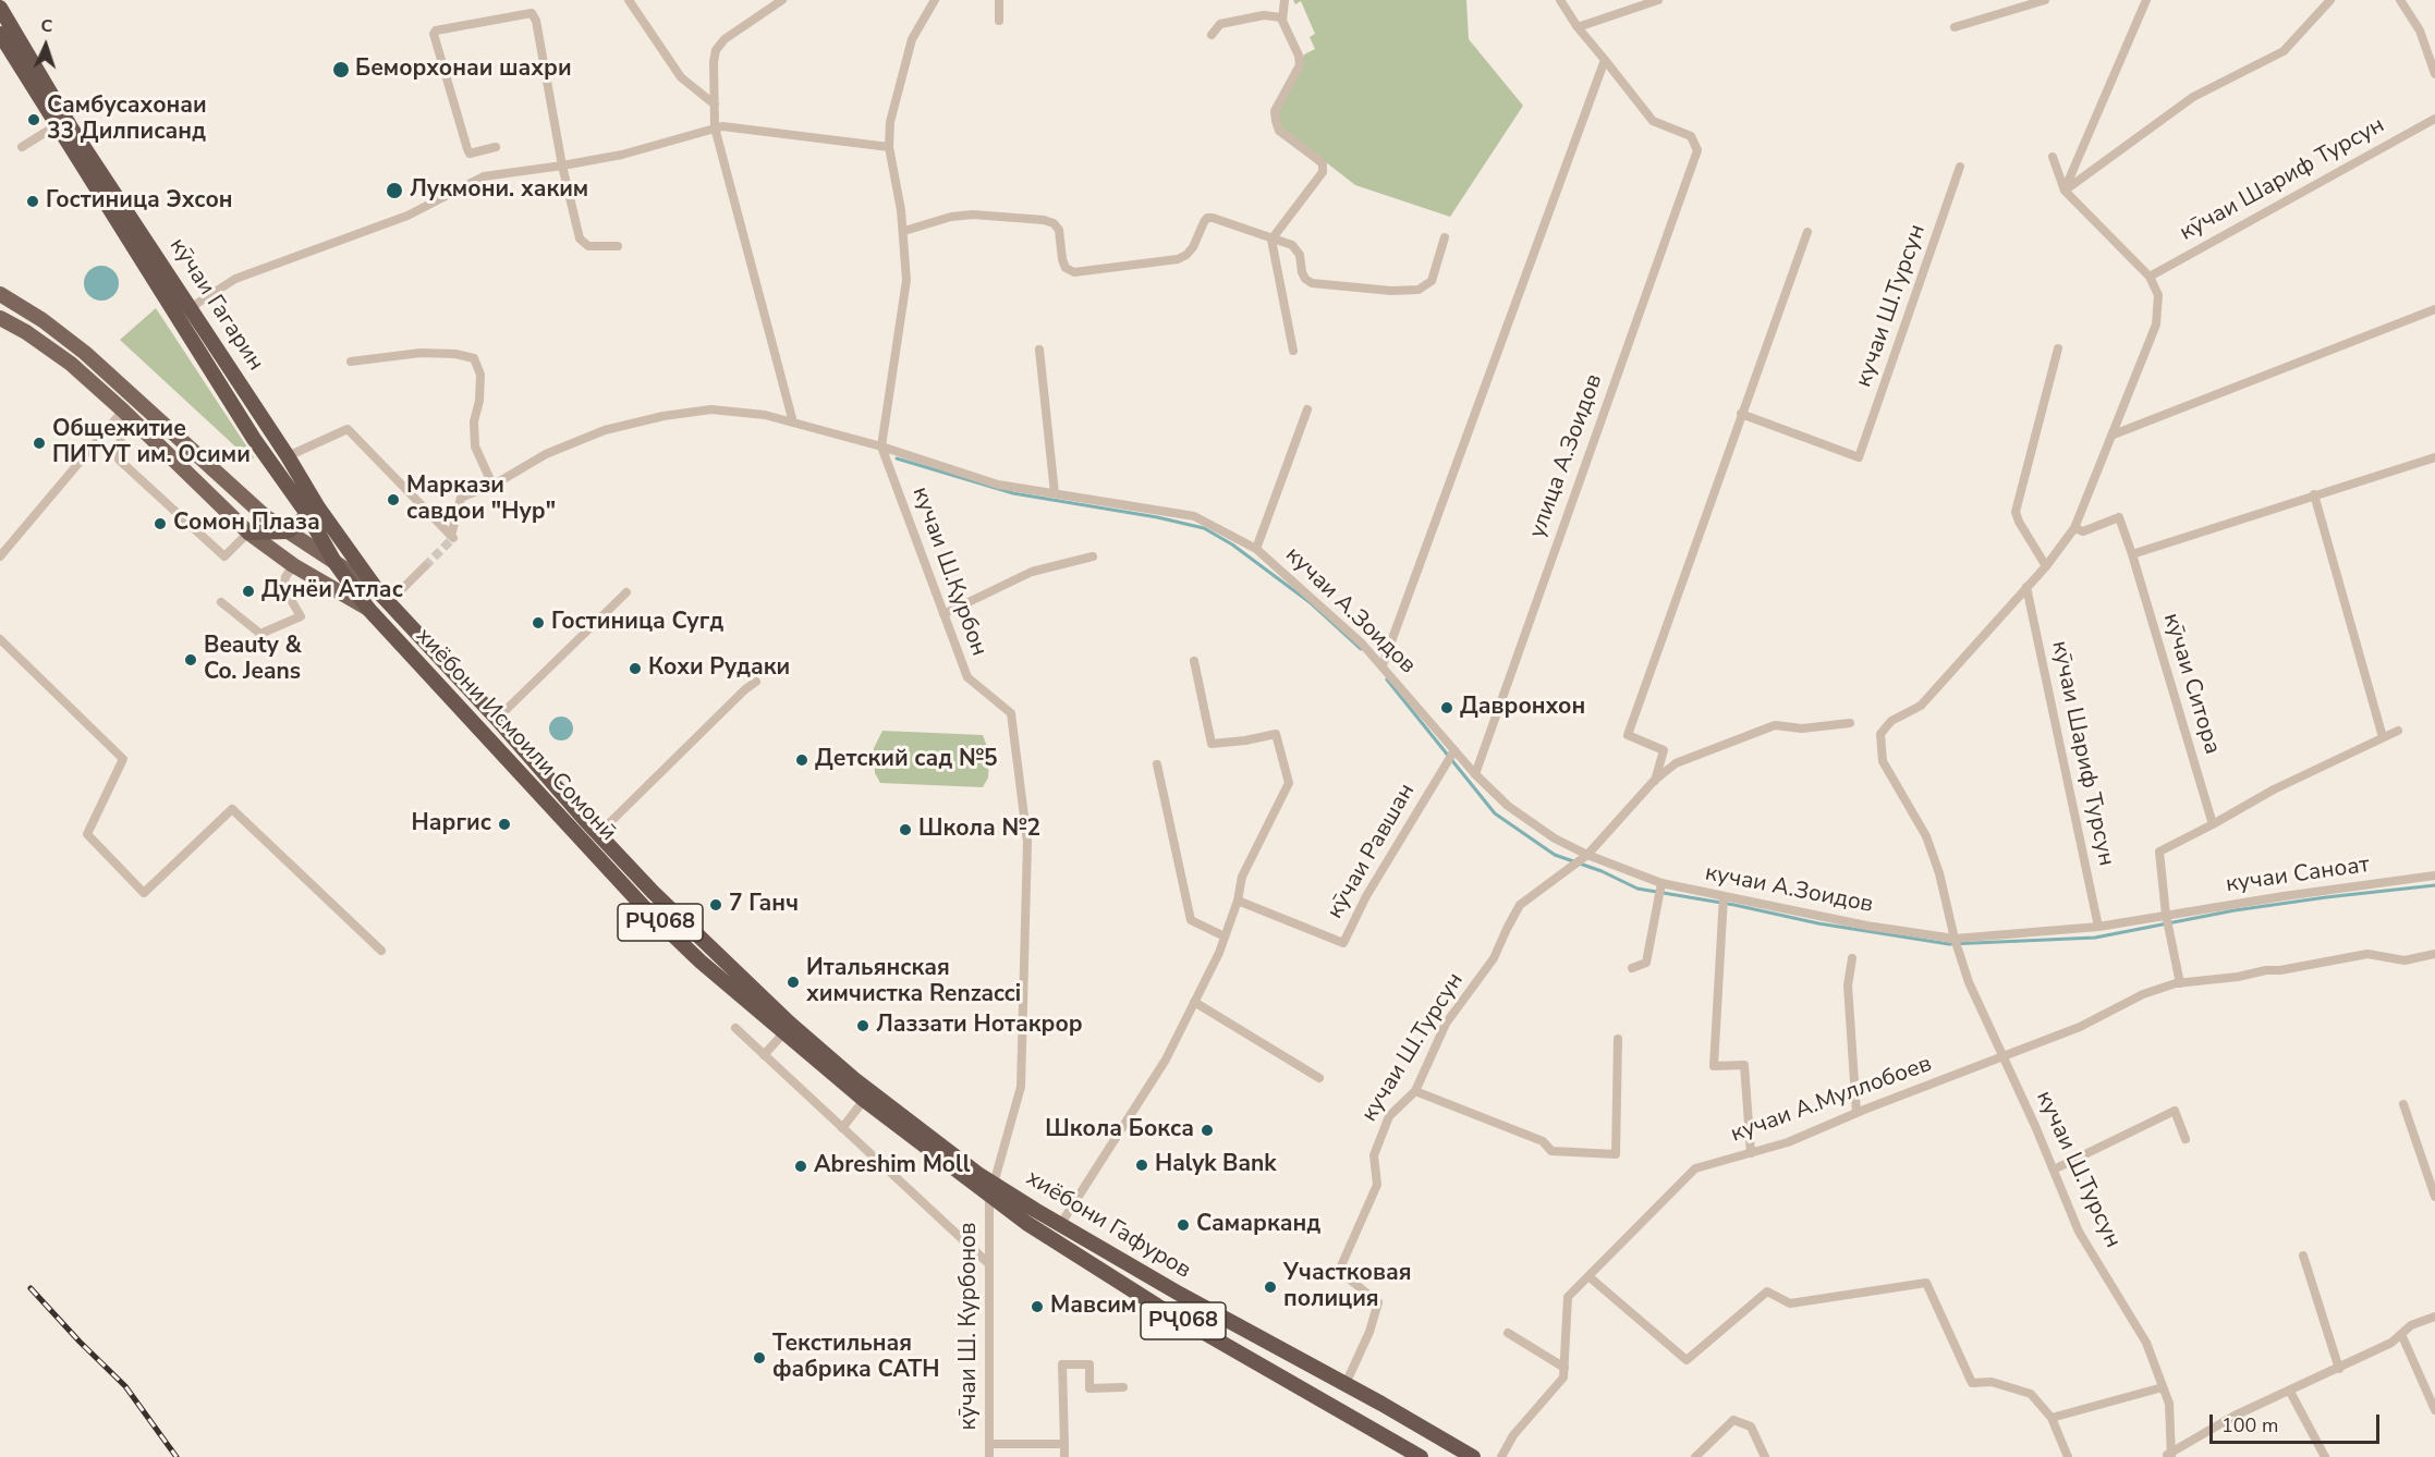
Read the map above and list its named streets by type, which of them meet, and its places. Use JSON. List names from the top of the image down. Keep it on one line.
{"streets":{"highway":["кӯчаи Гагарин","хиёбони Исмоили Сомонӣ","РҶ068","хиёбони Гафуров"],"street":["кӯчаи Шариф Турсун","кучаи Ш.Турсун","улица А.Зоидов","кучаи Ш.Қурбон","кучаи А.Зоидов","кӯчаи Ситора","кӯчаи Равшан","кучаи Саноат","кучаи А.Муллобоев","кӯчаи Ш. Курбонов"]},"crossings":[["кӯчаи Шариф Турсун","кучаи А.Зоидов"],["кӯчаи Гагарин","кучаи А.Зоидов"],["кӯчаи Гагарин","хиёбони Исмоили Сомонӣ"],["кучаи Ш.Турсун","кучаи А.Зоидов"],["кучаи Ш.Турсун","кучаи А.Муллобоев"],["кучаи Ш.Турсун","хиёбони Гафуров"],["улица А.Зоидов","кучаи А.Зоидов"],["кучаи Ш.Қурбон","кучаи А.Зоидов"],["кучаи Ш.Қурбон","хиёбони Исмоили Сомонӣ"],["кучаи Ш.Қурбон","РҶ068"],["кучаи Ш.Қурбон","хиёбони Гафуров"],["кучаи Ш.Қурбон","кӯчаи Ш. Курбонов"],["кучаи А.Зоидов","кӯчаи Равшан"],["кучаи А.Зоидов","кучаи Саноат"],["хиёбони Исмоили Сомонӣ","РҶ068"],["хиёбони Исмоили Сомонӣ","хиёбони Гафуров"],["хиёбони Исмоили Сомонӣ","кӯчаи Ш. Курбонов"],["РҶ068","хиёбони Гафуров"],["РҶ068","кӯчаи Ш. Курбонов"],["хиёбони Гафуров","кӯчаи Ш. Курбонов"]],"places":["Беморхонаи шахри","Самбусахонаи 33 Дилписанд","Лукмони. хаким","Гостиница Эхсон","Общежитие ПИТУТ им. Осими","Маркази савдои \"Нур\"","Сомон Плаза","Дунёи Атлас","Гостиница Сугд","Beauty & Co. Jeans","Кохи Рудаки","Давронхон","Детский сад №5","Наргис","Школа №2","7 Ганч","Итальянская химчистка Renzacci","Лаззати Нотакрор","Школа Бокса","Halyk Bank","Abreshim Moll","Самарканд","Участковая полиция","Мавсим","Текстильная фабрика САТН"],"scale_bar":"100 m","north":"top"}
